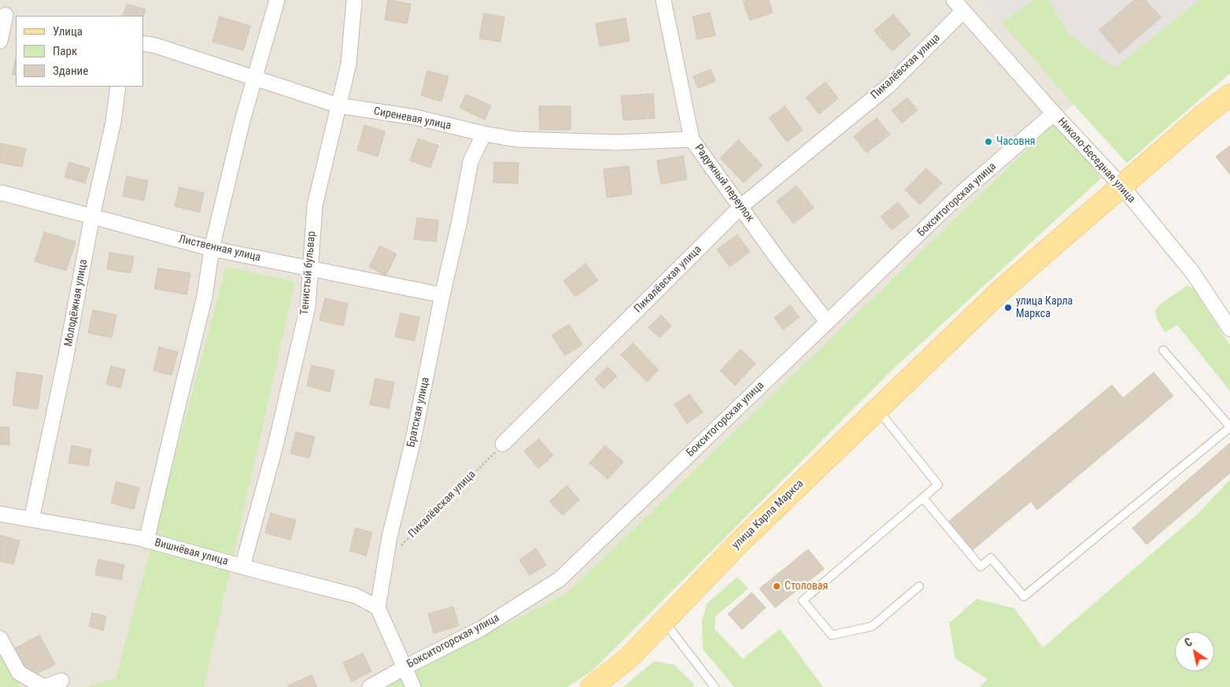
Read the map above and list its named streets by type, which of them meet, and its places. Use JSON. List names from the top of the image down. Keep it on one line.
{"streets":{"main road":["улица Карла Маркса"],"street":["Пикалёвская улица","Сиреневая улица","Николо-Беседная улица","Радужный переулок","Бокситогорская улица","Лиственная улица","Тенистый бульвар","Молодёжная улица","Братская улица","Вишнёвая улица"]},"crossings":[["Пикалёвская улица","Николо-Беседная улица"],["Пикалёвская улица","Радужный переулок"],["Пикалёвская улица","Братская улица"],["Сиреневая улица","Радужный переулок"],["Сиреневая улица","Тенистый бульвар"],["Сиреневая улица","Братская улица"],["Николо-Беседная улица","Бокситогорская улица"],["Николо-Беседная улица","улица Карла Маркса"],["Радужный переулок","Бокситогорская улица"],["Лиственная улица","Тенистый бульвар"],["Лиственная улица","Молодёжная улица"],["Лиственная улица","Братская улица"],["Тенистый бульвар","Вишнёвая улица"],["Молодёжная улица","Вишнёвая улица"],["Братская улица","Вишнёвая улица"]],"places":["Часовня","улица Карла Маркса","Столовая"],"legend":["Улица","Парк","Здание"],"north":"top left"}
